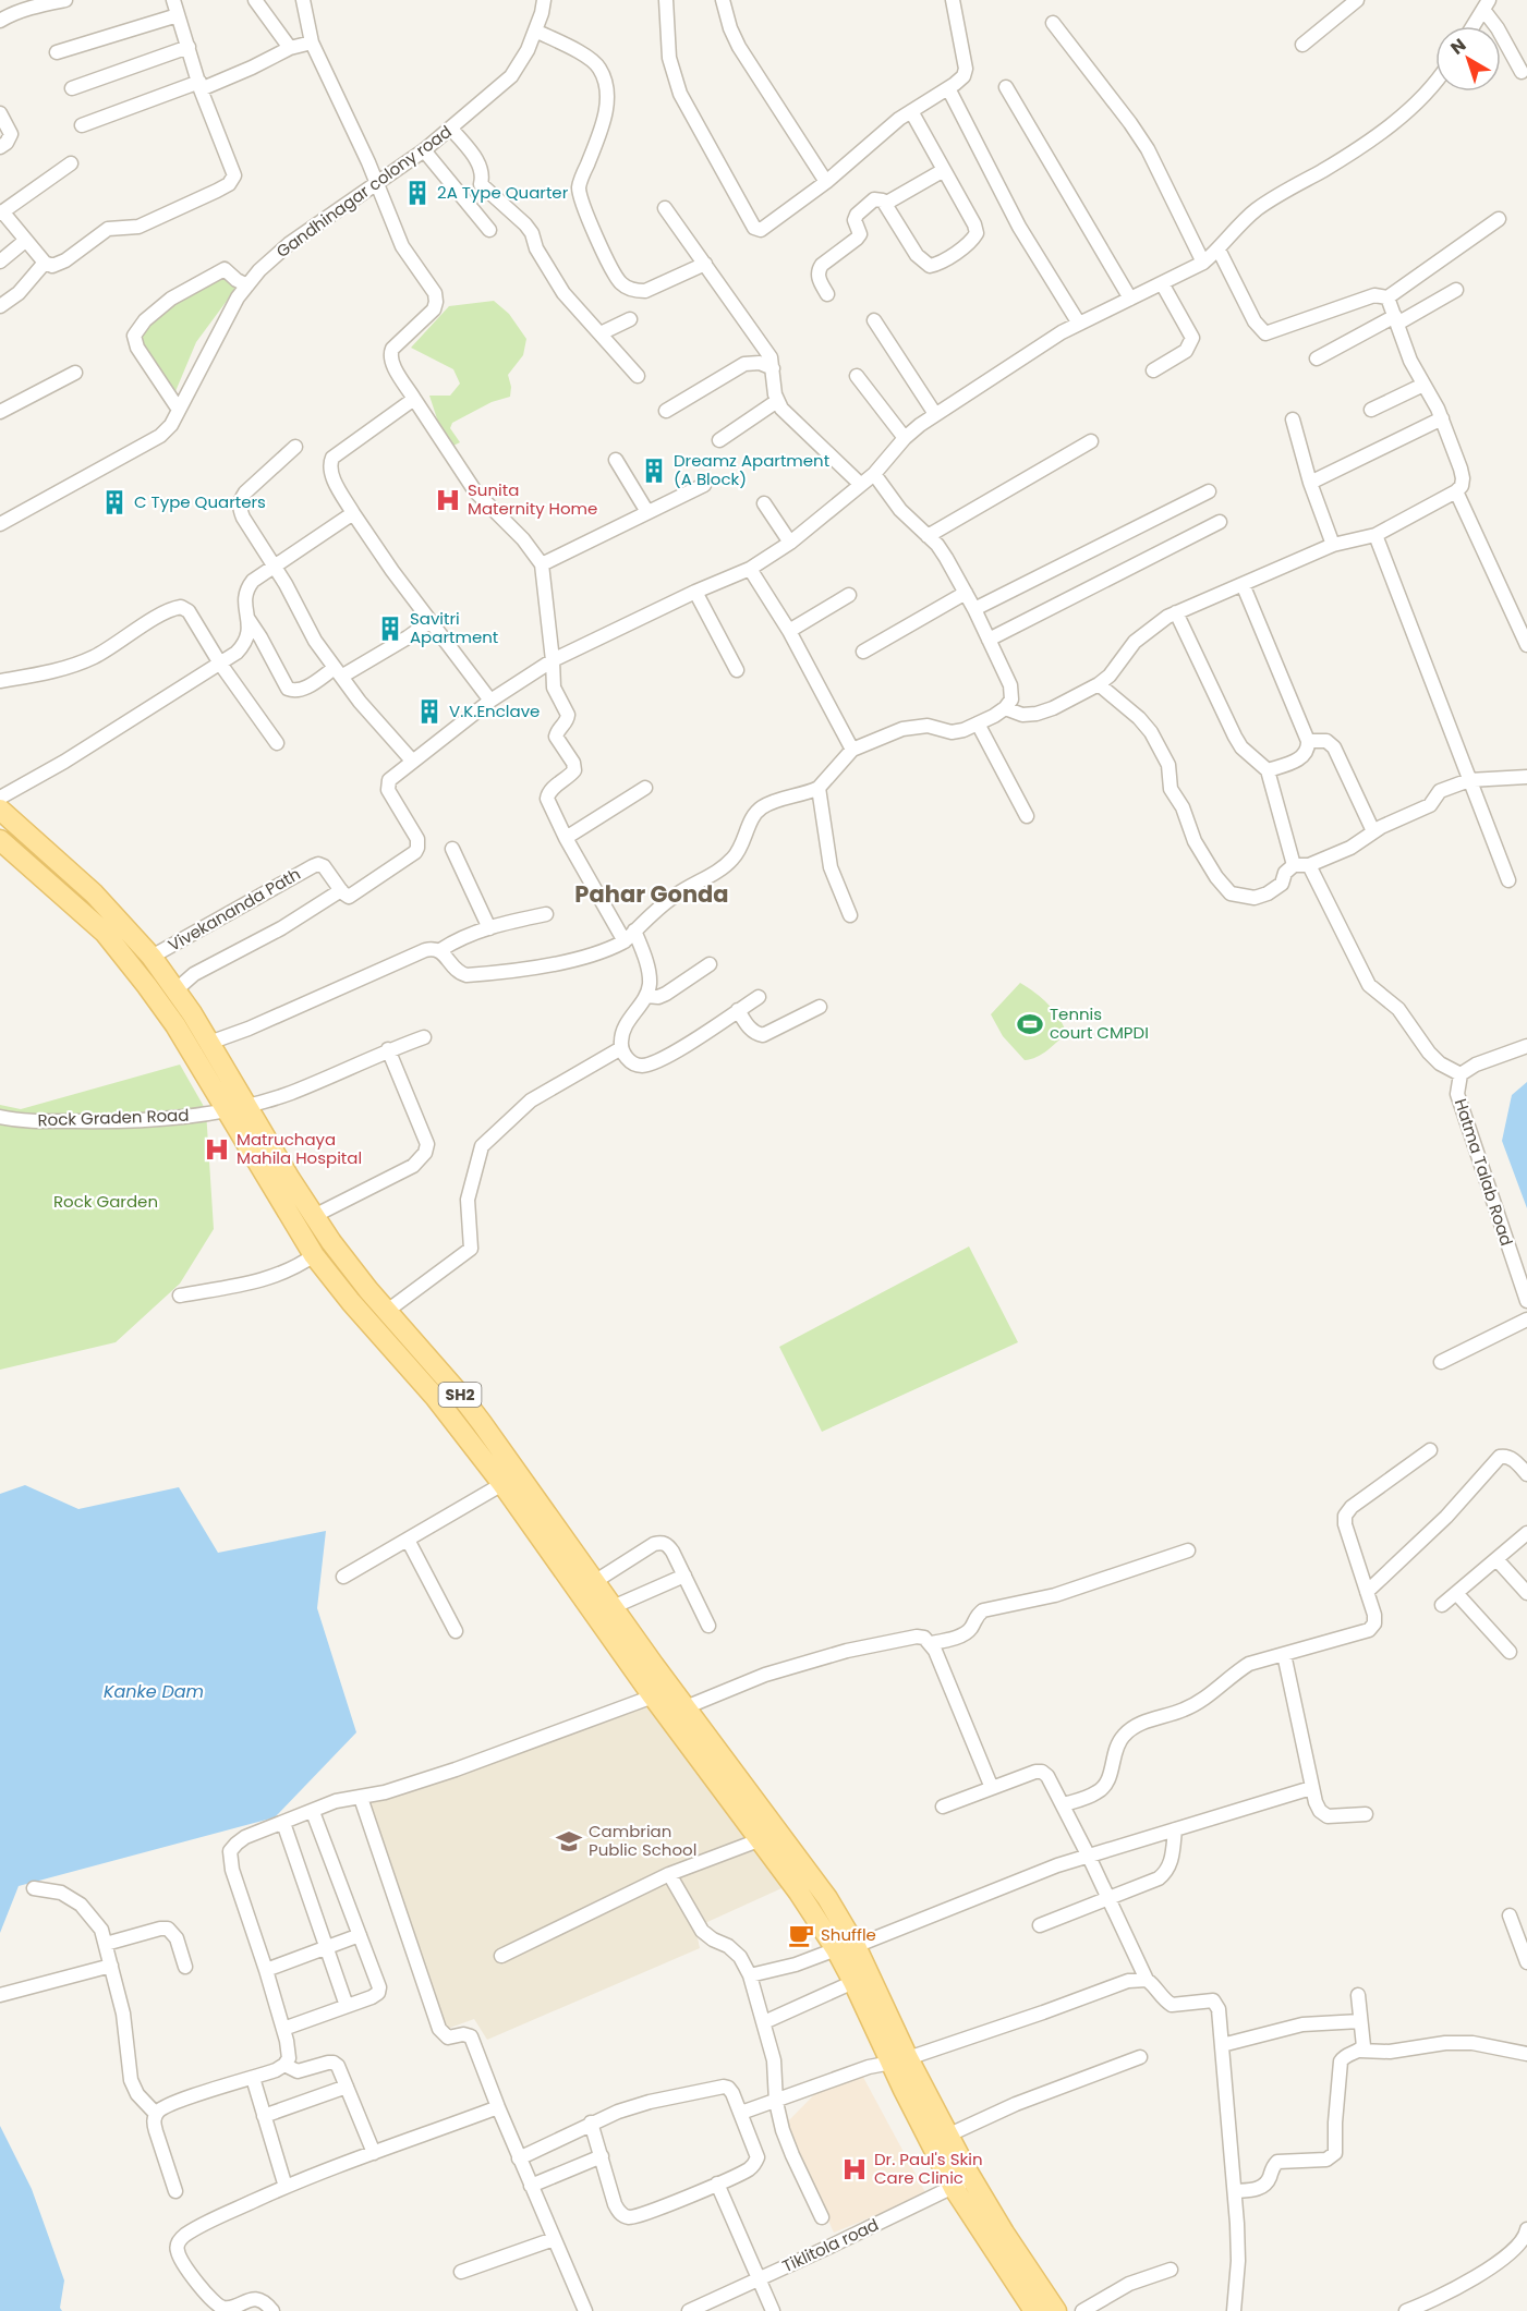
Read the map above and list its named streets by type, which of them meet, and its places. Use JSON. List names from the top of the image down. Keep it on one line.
{"streets":{"main road":["SH2"],"street":["Gandhinagar colony road","Vivekananda Path","Rock Graden Road","Hatma Talab Road","Tiklitola road"]},"crossings":[["Vivekananda Path","SH2"],["Rock Graden Road","SH2"],["SH2","Tiklitola road"]],"districts":["Pahar Gonda"],"water":["Kanke Dam"],"parks":["Rock Garden"],"places":{"building":["2A Type Quarter","Dreamz Apartment (A Block)","C Type Quarters","Savitri Apartment","V.K.Enclave"],"hospital":["Sunita Maternity Home","Matruchaya Mahila Hospital","Dr. Paul's Skin Care Clinic"],"sports":["Tennis court CMPDI"],"school or university":["Cambrian Public School"],"cafe":["Shuffle"]},"north":"top left"}
